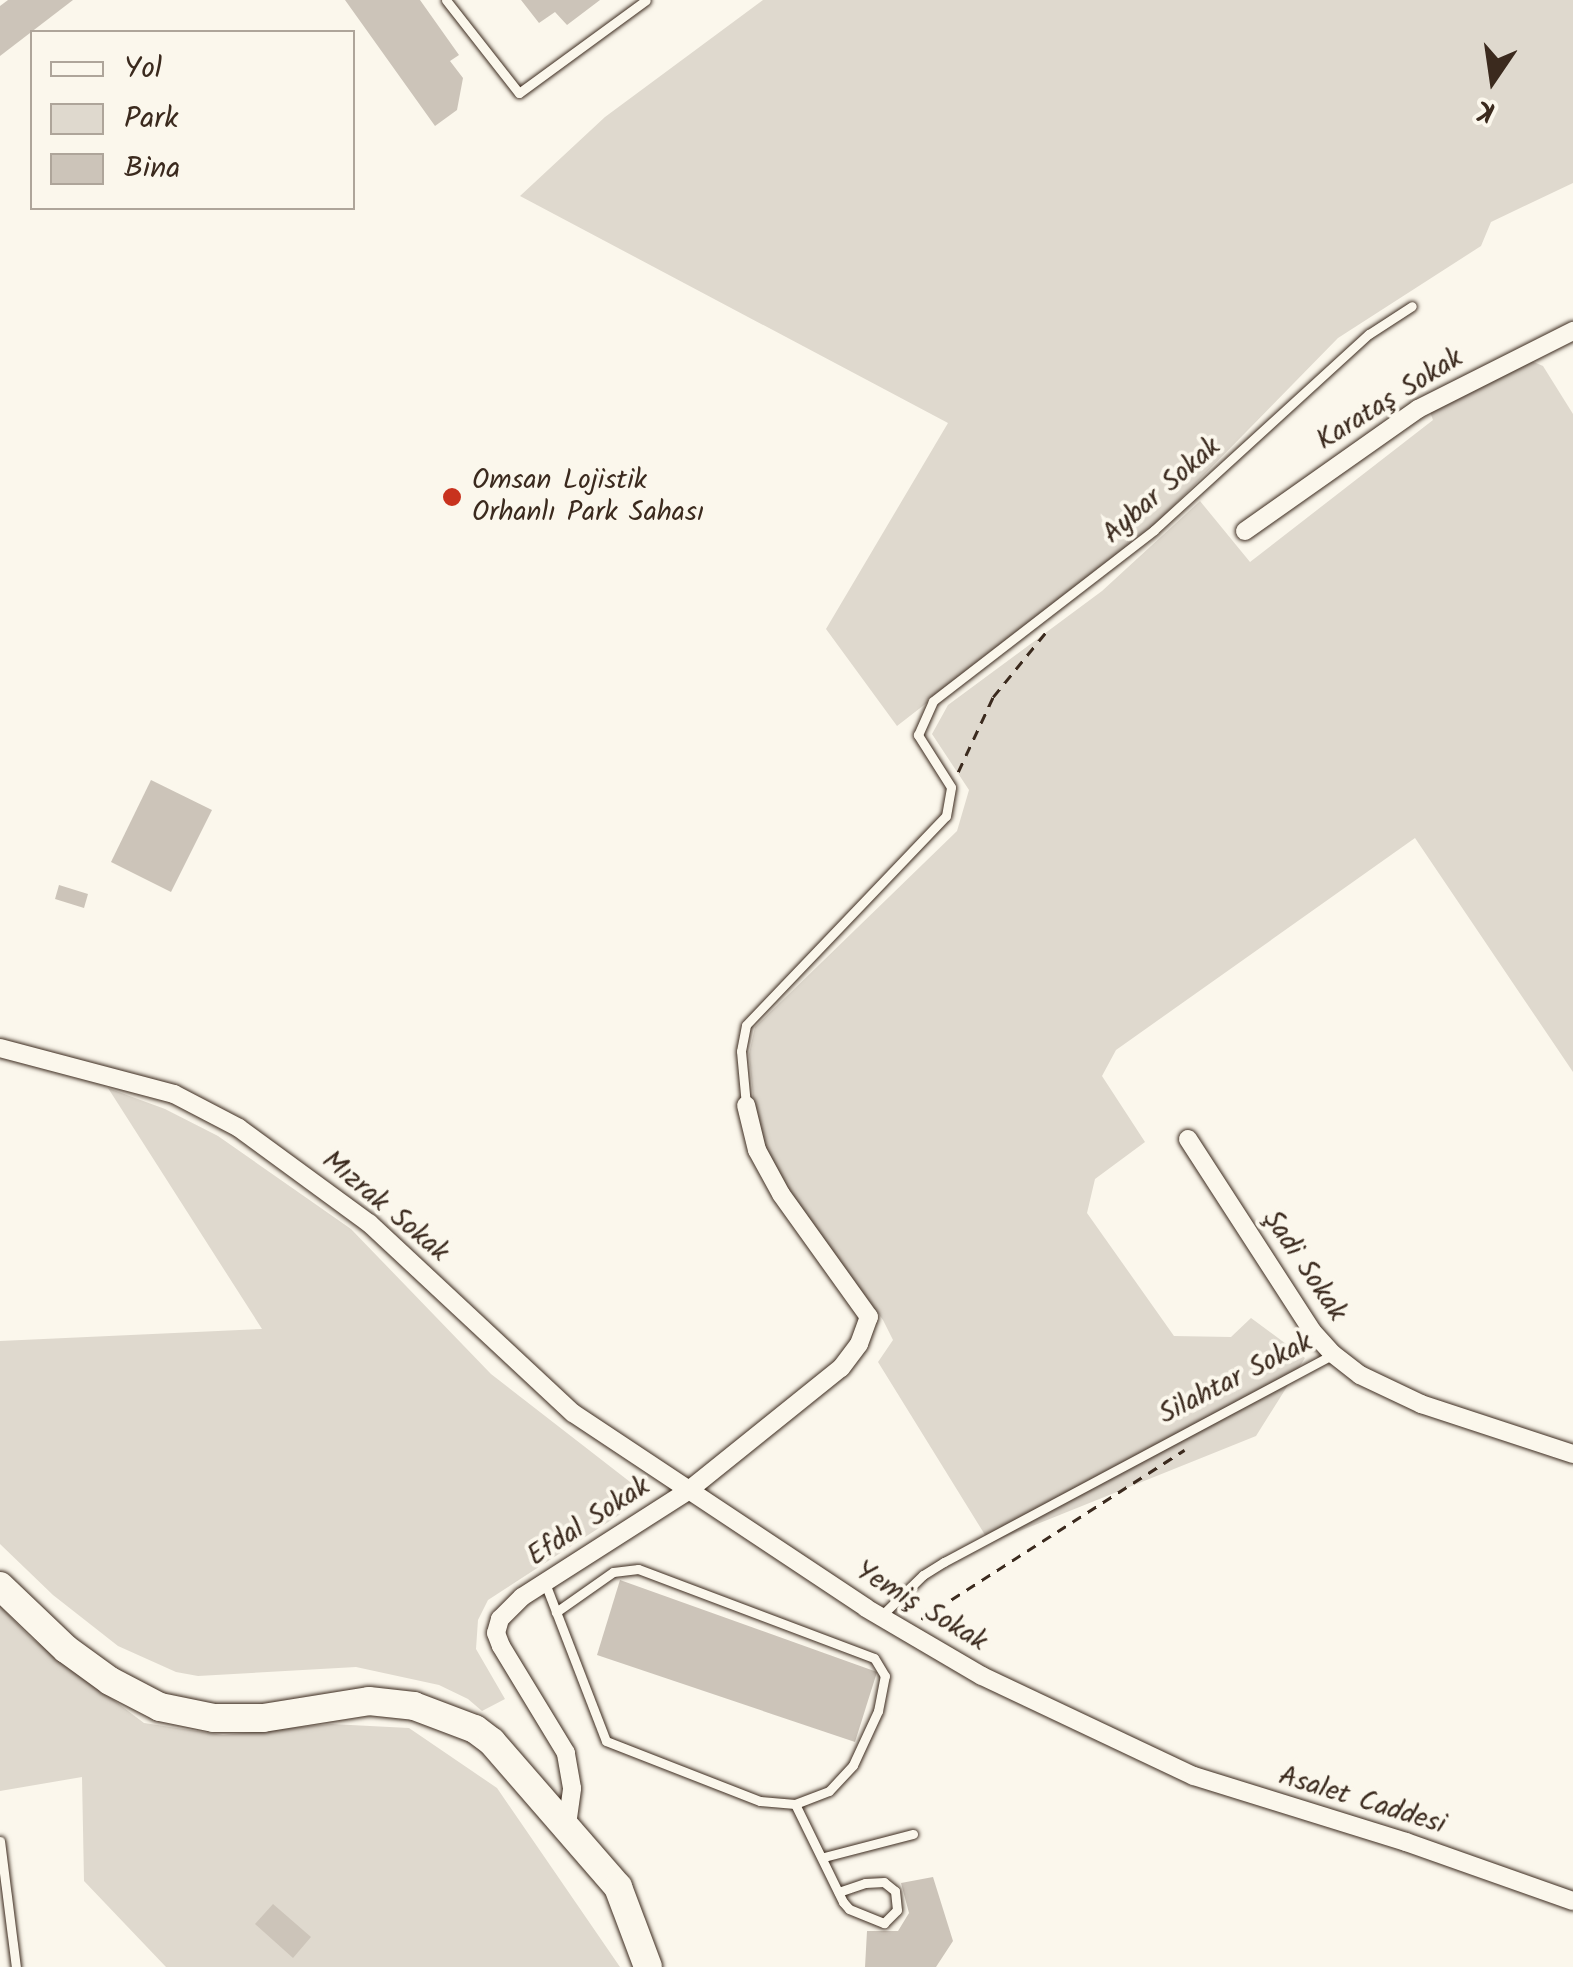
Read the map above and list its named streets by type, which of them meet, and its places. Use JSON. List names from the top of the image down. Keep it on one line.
{"streets":{"street":["Karataş Sokak","Mızrak Sokak","Şadi Sokak","Efdal Sokak","Yemiş Sokak","Asalet Caddesi"],"lane":["Aybar Sokak","Silahtar Sokak"]},"crossings":[["Mızrak Sokak","Efdal Sokak"],["Mızrak Sokak","Yemiş Sokak"],["Şadi Sokak","Silahtar Sokak"],["Silahtar Sokak","Yemiş Sokak"],["Efdal Sokak","Yemiş Sokak"],["Yemiş Sokak","Asalet Caddesi"]],"places":["Omsan Lojistik Orhanlı Park Sahası"],"legend":["Yol","Park","Bina"],"north":"bottom"}
